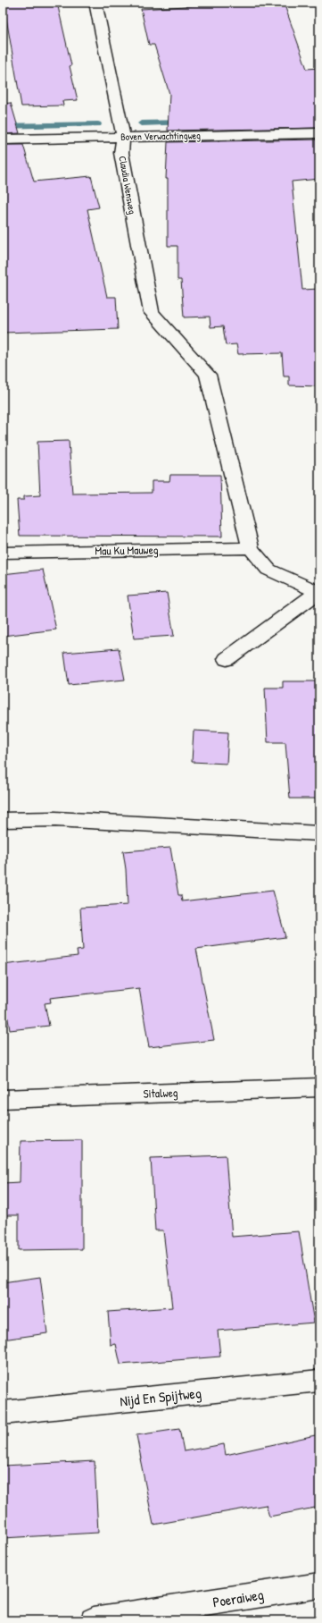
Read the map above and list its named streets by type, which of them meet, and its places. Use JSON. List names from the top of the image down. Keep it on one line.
{"streets":{"street":["Boven Verwachtingweg","Claudia Wensweg","Mau Ku Mauweg","Sitalweg","Nijd En Spijtweg","Poeraiweg"]},"crossings":[["Boven Verwachtingweg","Claudia Wensweg"],["Claudia Wensweg","Mau Ku Mauweg"]]}
